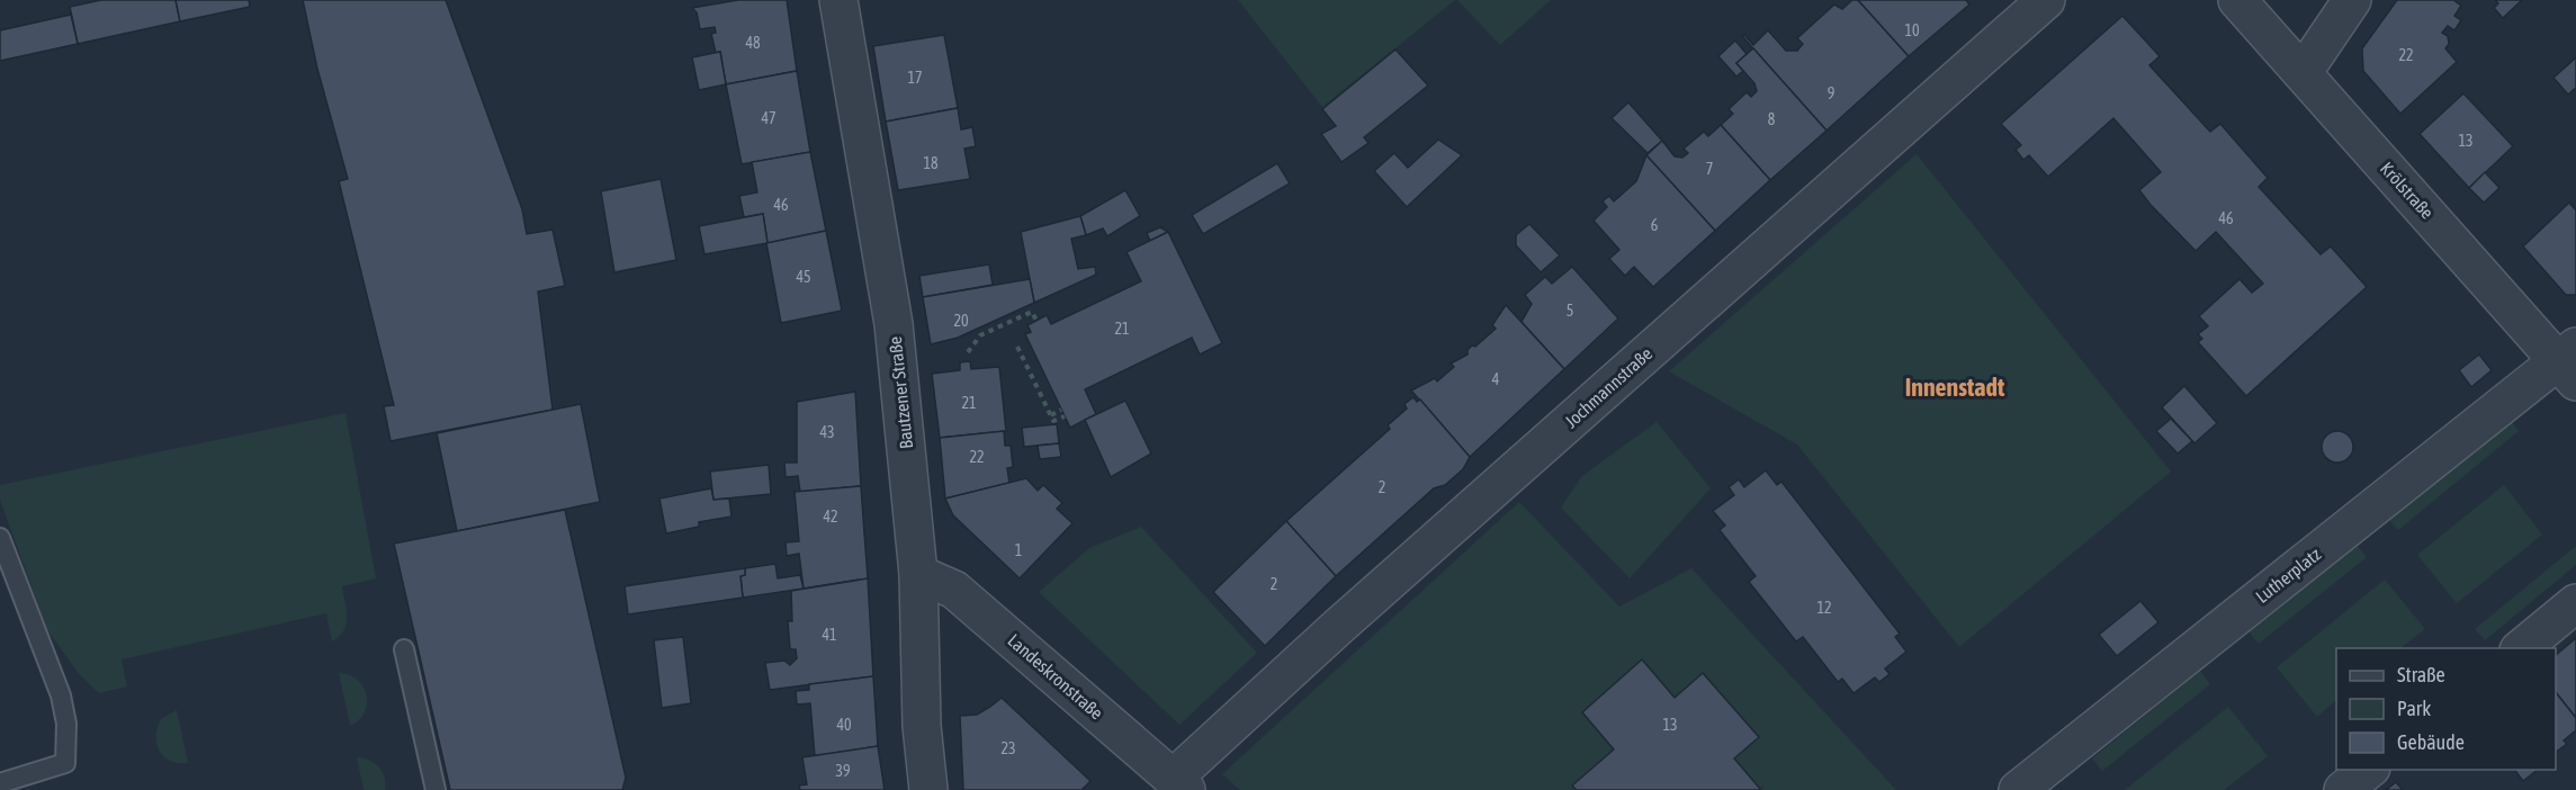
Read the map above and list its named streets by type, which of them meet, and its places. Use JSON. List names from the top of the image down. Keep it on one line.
{"streets":{"street":["Krölstraße","Jochmannstraße","Bautzener Straße","Lutherplatz","Landeskronstraße"]},"crossings":[["Krölstraße","Lutherplatz"],["Jochmannstraße","Landeskronstraße"],["Bautzener Straße","Landeskronstraße"]],"districts":["Innenstadt"],"house_numbers":["10","48","22","17","9","47","8","13","18","7","46","46","6","45","5","20","21","4","21","43","22","2","42","1","2","12","41","40","13","23","39"],"legend":["Straße","Park","Gebäude"]}
